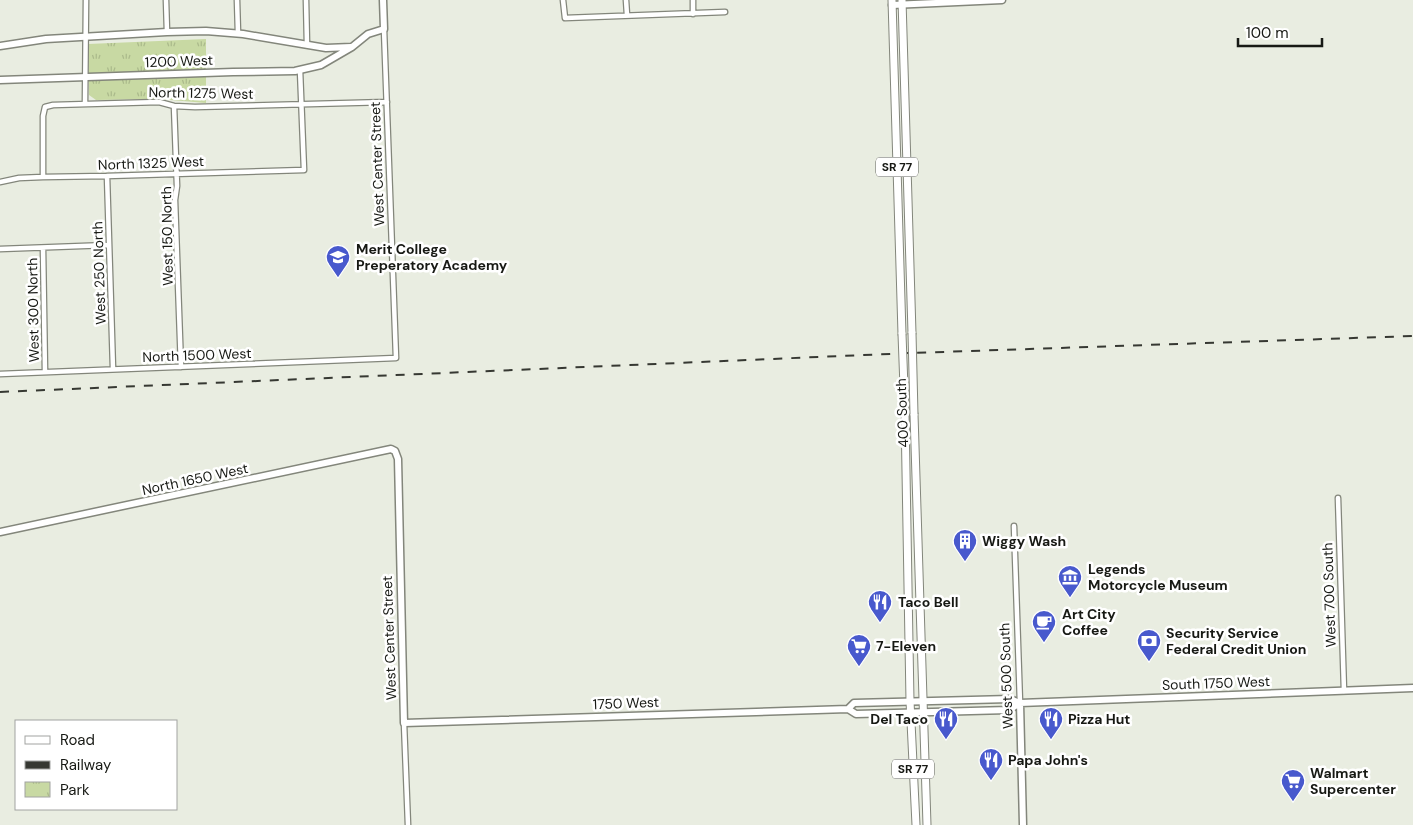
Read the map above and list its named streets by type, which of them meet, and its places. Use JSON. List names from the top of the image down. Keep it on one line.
{"streets":{"main road":["SR 77","400 South"],"street":["1200 West","North 1275 West","North 1325 West","West Center Street","West 150 North","West 250 North","West 300 North","North 1500 West","North 1650 West","West 700 South","West 500 South","South 1750 West","1750 West"]},"crossings":[["1200 West","West Center Street"],["North 1275 West","North 1325 West"],["North 1275 West","West Center Street"],["North 1275 West","West 150 North"],["North 1325 West","West 150 North"],["North 1325 West","West 250 North"],["West Center Street","North 1500 West"],["West Center Street","North 1650 West"],["West Center Street","1750 West"],["SR 77","400 South"],["SR 77","1750 West"],["West 150 North","North 1500 West"],["West 250 North","North 1500 West"],["West 300 North","North 1500 West"],["400 South","1750 West"],["West 700 South","South 1750 West"],["West 500 South","South 1750 West"],["West 500 South","1750 West"],["South 1750 West","1750 West"]],"places":{"school or university":["Merit College Preperatory Academy"],"building":["Wiggy Wash"],"museum":["Legends Motorcycle Museum"],"restaurant":["Taco Bell","Del Taco","Pizza Hut","Papa John's"],"cafe":["Art City Coffee"],"bank":["Security Service Federal Credit Union"],"supermarket":["7-Eleven","Walmart Supercenter"]},"legend":["Road","Railway","Park"],"scale_bar":"100 m"}
